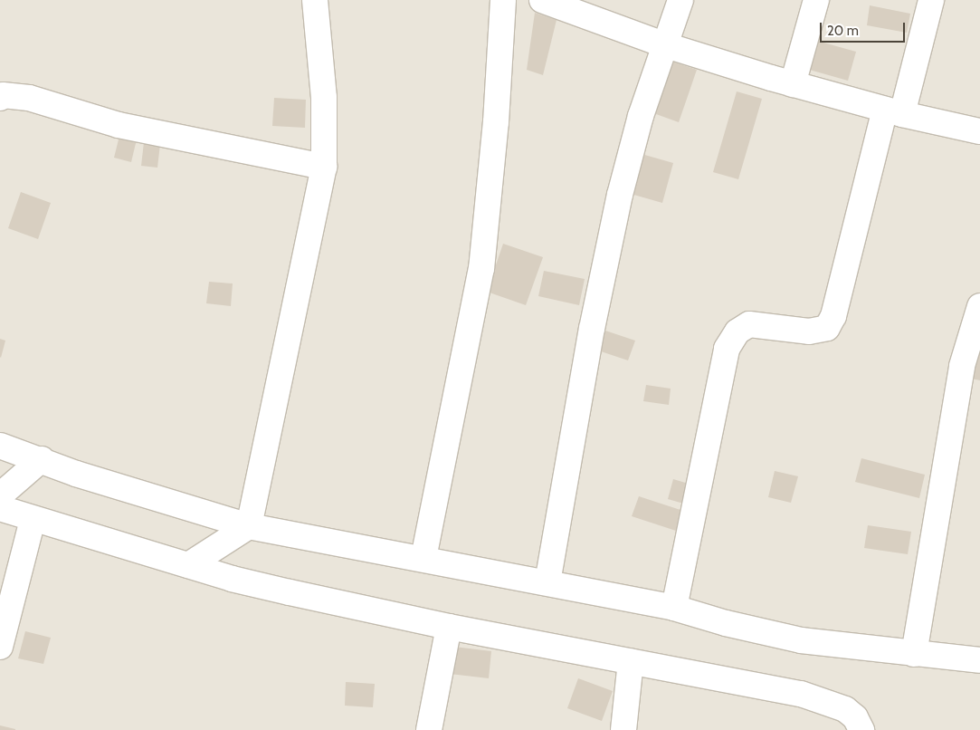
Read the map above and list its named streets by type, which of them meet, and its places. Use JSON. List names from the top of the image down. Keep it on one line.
{"scale_bar":"20 m"}
